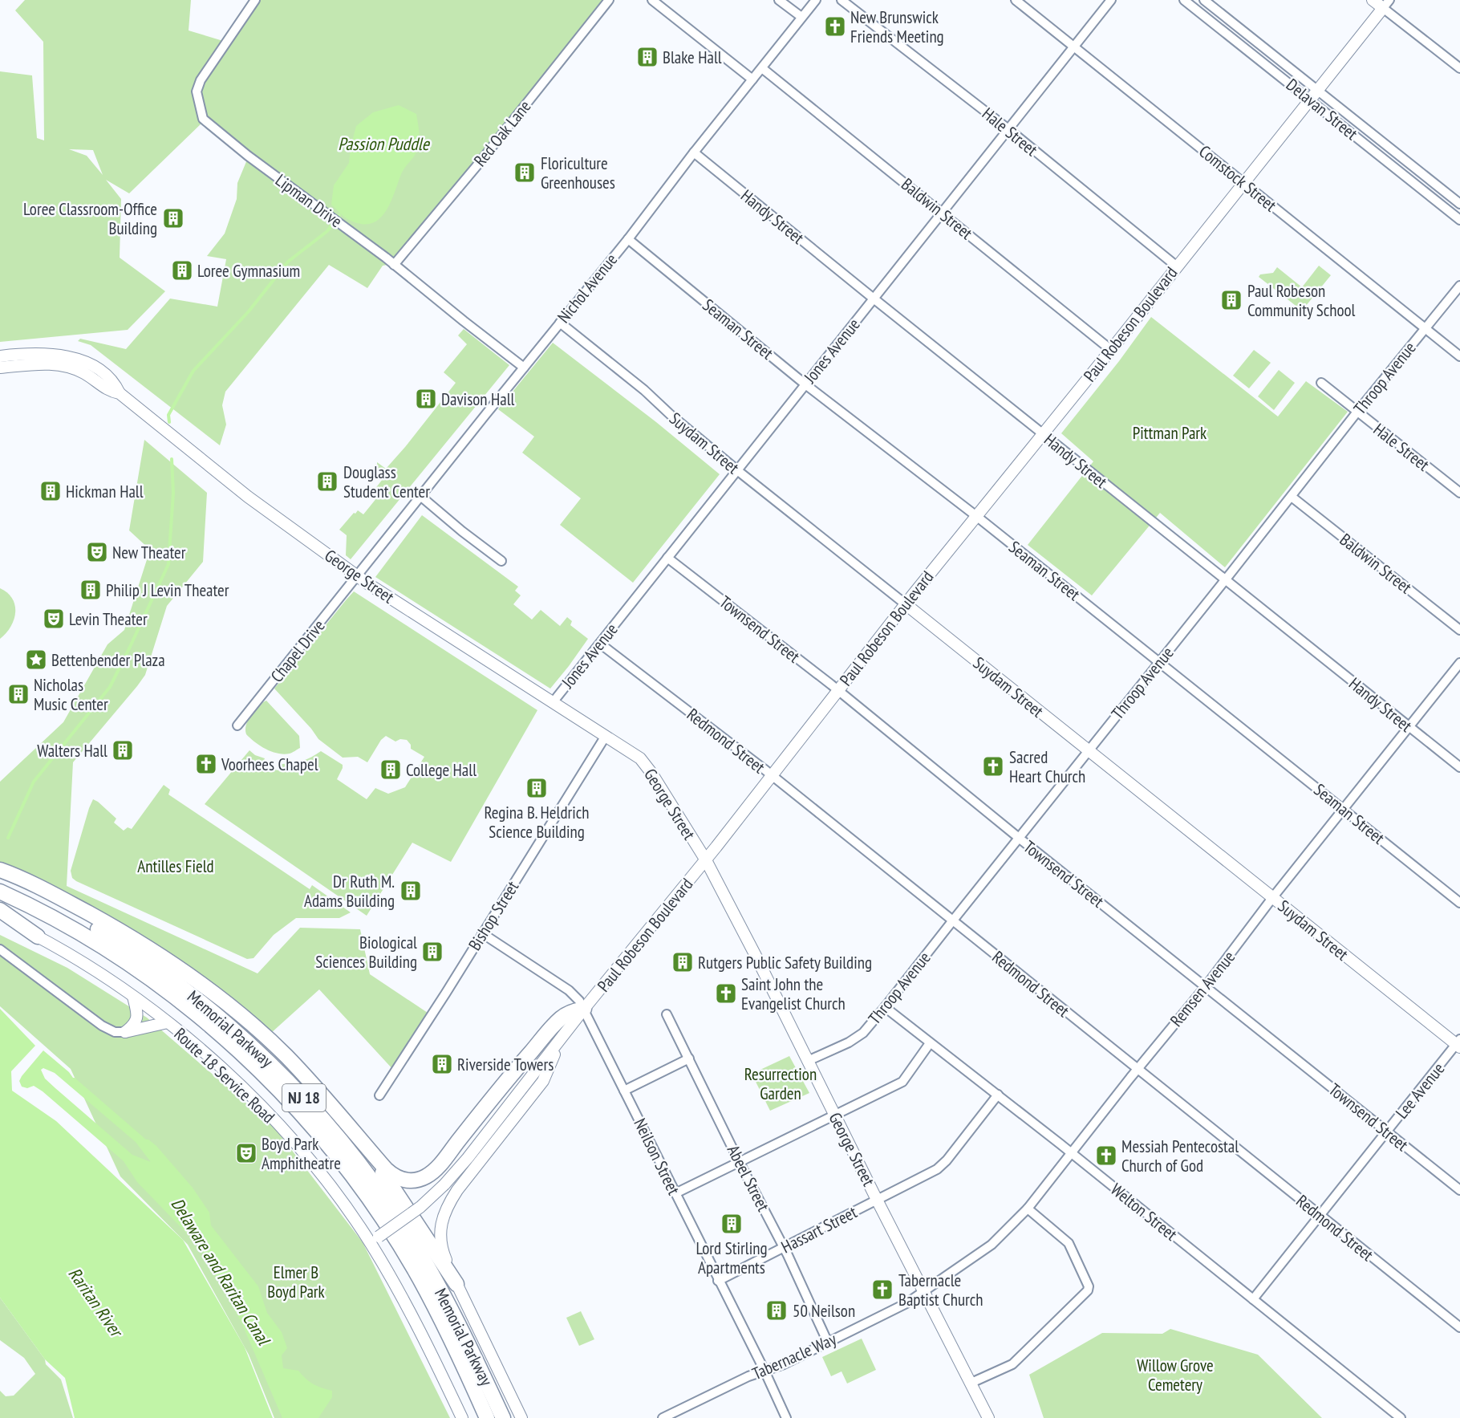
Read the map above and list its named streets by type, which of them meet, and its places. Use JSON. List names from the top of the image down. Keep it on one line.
{"streets":{"highway":["Memorial Parkway","NJ 18"],"street":["Delavan Street","Hale Street","Red Oak Lane","Comstock Street","Lipman Drive","Baldwin Street","Handy Street","Nichol Avenue","Paul Robeson Boulevard","Seaman Street","Jones Avenue","Throop Avenue","Suydam Street","George Street","Townsend Street","Chapel Drive","Redmond Street","Bishop Street","Remsen Avenue","Route 18 Service Road","Lee Avenue","Neilson Street","Abeel Street","Welton Street","Hassart Street","Tabernacle Way"]},"crossings":[["Delavan Street","Paul Robeson Boulevard"],["Hale Street","Paul Robeson Boulevard"],["Hale Street","Jones Avenue"],["Hale Street","Throop Avenue"],["Red Oak Lane","Lipman Drive"],["Comstock Street","Paul Robeson Boulevard"],["Comstock Street","Jones Avenue"],["Comstock Street","Throop Avenue"],["Lipman Drive","Nichol Avenue"],["Baldwin Street","Nichol Avenue"],["Baldwin Street","Paul Robeson Boulevard"],["Baldwin Street","Jones Avenue"],["Baldwin Street","Throop Avenue"],["Handy Street","Nichol Avenue"],["Handy Street","Paul Robeson Boulevard"],["Handy Street","Jones Avenue"],["Handy Street","Throop Avenue"],["Handy Street","Remsen Avenue"],["Nichol Avenue","Seaman Street"],["Nichol Avenue","Suydam Street"],["Nichol Avenue","George Street"],["Nichol Avenue","Chapel Drive"],["Paul Robeson Boulevard","Seaman Street"],["Paul Robeson Boulevard","Suydam Street"],["Paul Robeson Boulevard","George Street"],["Paul Robeson Boulevard","Townsend Street"],["Paul Robeson Boulevard","Redmond Street"],["Paul Robeson Boulevard","Route 18 Service Road"],["Paul Robeson Boulevard","Neilson Street"],["Seaman Street","Jones Avenue"],["Seaman Street","Throop Avenue"],["Seaman Street","Remsen Avenue"],["Jones Avenue","Suydam Street"],["Jones Avenue","George Street"],["Jones Avenue","Townsend Street"],["Jones Avenue","Redmond Street"],["Throop Avenue","Suydam Street"],["Throop Avenue","George Street"],["Throop Avenue","Townsend Street"],["Throop Avenue","Redmond Street"],["Throop Avenue","Welton Street"],["Suydam Street","Remsen Avenue"],["Suydam Street","Lee Avenue"],["George Street","Chapel Drive"],["George Street","Bishop Street"],["George Street","Remsen Avenue"],["George Street","Hassart Street"],["George Street","Tabernacle Way"],["Townsend Street","Remsen Avenue"],["Townsend Street","Lee Avenue"],["Redmond Street","Remsen Avenue"],["Redmond Street","Lee Avenue"],["Bishop Street","Neilson Street"],["Remsen Avenue","Welton Street"],["Remsen Avenue","Tabernacle Way"],["Lee Avenue","Welton Street"],["Neilson Street","Hassart Street"],["Neilson Street","Tabernacle Way"],["Abeel Street","Hassart Street"],["Abeel Street","Tabernacle Way"],["Welton Street","Hassart Street"]],"water":["Passion Puddle","Delaware and Raritan Canal","Raritan River"],"parks":["Pittman Park","Antilles Field","Resurrection Garden","Elmer B Boyd Park","Willow Grove Cemetery"],"places":{"church":["New Brunswick Friends Meeting","Voorhees Chapel","Sacred Heart Church","Saint John the Evangelist Church","Messiah Pentecostal Church of God","Tabernacle Baptist Church"],"building":["Blake Hall","Floriculture Greenhouses","Loree Classroom-Office Building","Loree Gymnasium","Paul Robeson Community School","Davison Hall","Douglass Student Center","Hickman Hall","Philip J Levin Theater","Nicholas Music Center","Walters Hall","College Hall","Regina B. Heldrich Science Building","Dr Ruth M. Adams Building","Biological Sciences Building","Rutgers Public Safety Building","Riverside Towers","Lord Stirling Apartments","50 Neilson"],"theatre":["New Theater","Levin Theater","Boyd Park Amphitheatre"],"place":["Bettenbender Plaza"]}}
